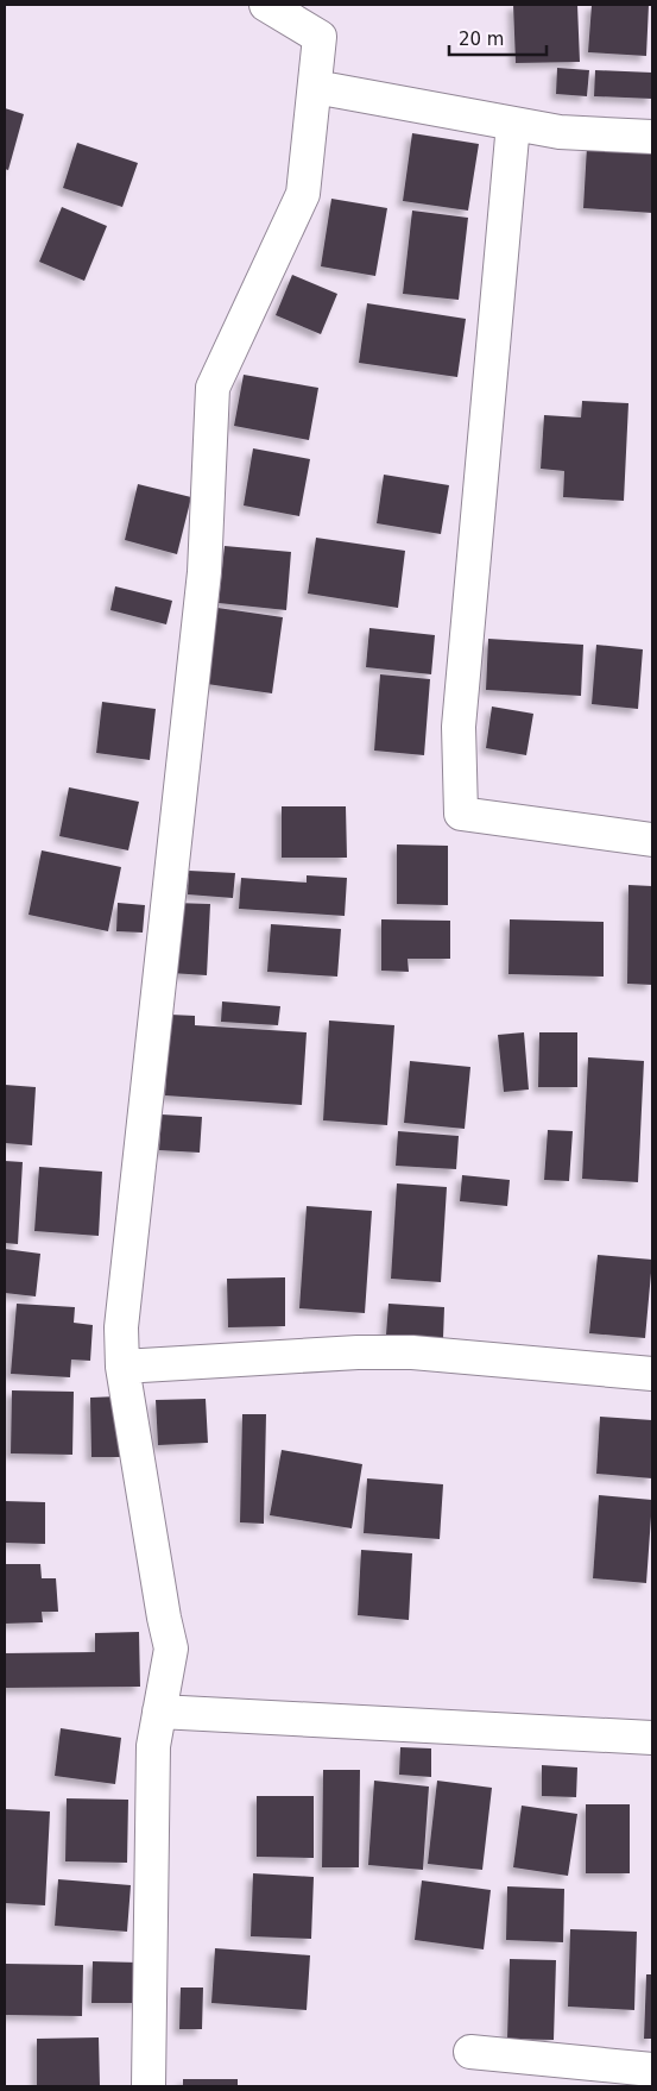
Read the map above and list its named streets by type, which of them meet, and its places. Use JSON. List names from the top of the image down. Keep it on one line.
{"scale_bar":"20 m"}
